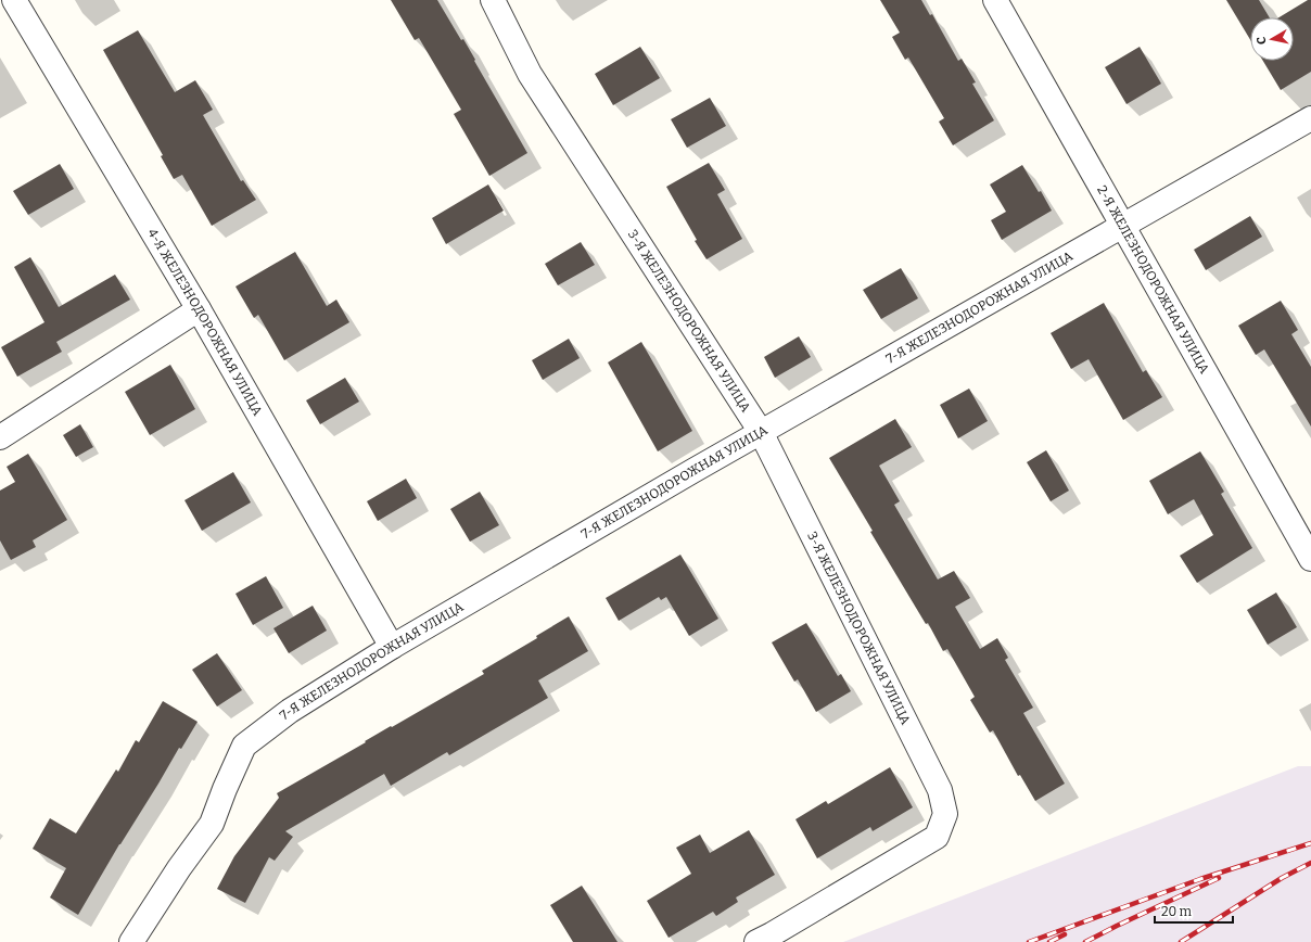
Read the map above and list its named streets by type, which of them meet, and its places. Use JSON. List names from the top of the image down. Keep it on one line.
{"streets":{"street":["2-Я ЖЕЛЕЗНОДОРОЖНАЯ УЛИЦА","7-Я ЖЕЛЕЗНОДОРОЖНАЯ УЛИЦА","3-Я ЖЕЛЕЗНОДОРОЖНАЯ УЛИЦА","4-Я ЖЕЛЕЗНОДОРОЖНАЯ УЛИЦА"]},"crossings":[["2-Я ЖЕЛЕЗНОДОРОЖНАЯ УЛИЦА","7-Я ЖЕЛЕЗНОДОРОЖНАЯ УЛИЦА"],["7-Я ЖЕЛЕЗНОДОРОЖНАЯ УЛИЦА","3-Я ЖЕЛЕЗНОДОРОЖНАЯ УЛИЦА"],["7-Я ЖЕЛЕЗНОДОРОЖНАЯ УЛИЦА","4-Я ЖЕЛЕЗНОДОРОЖНАЯ УЛИЦА"]],"scale_bar":"20 m","north":"left"}
